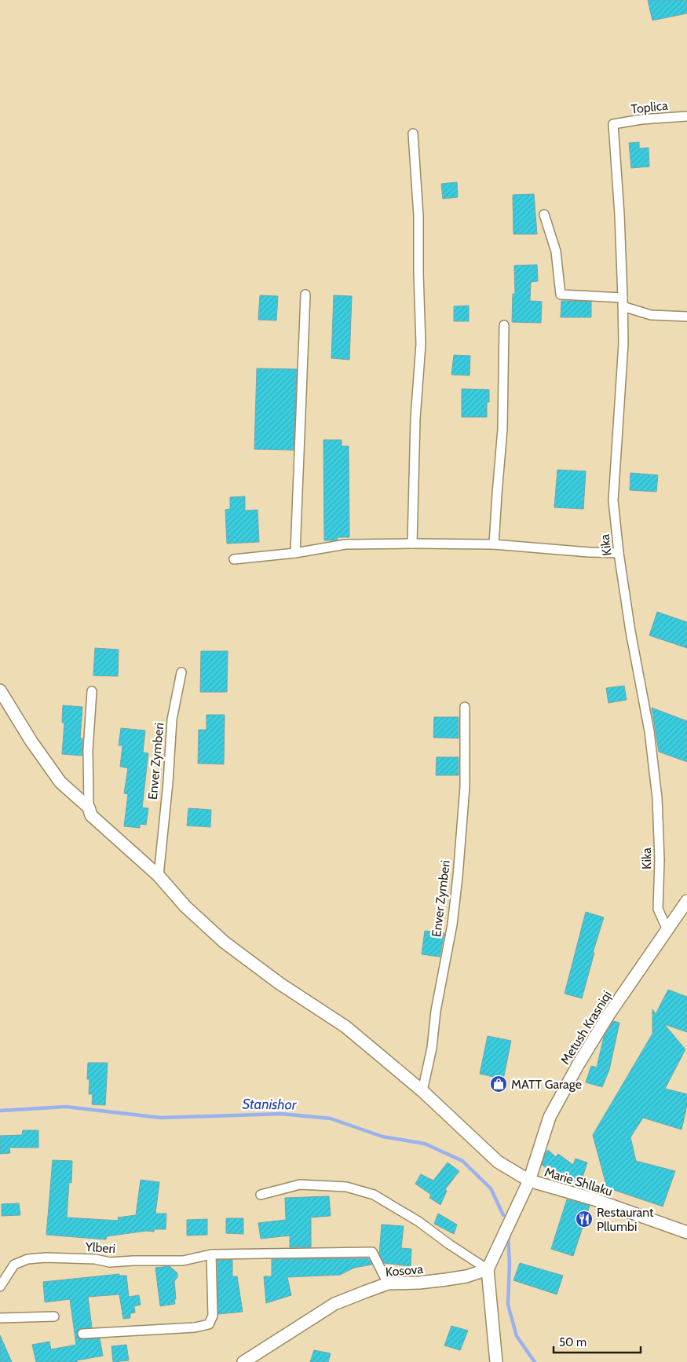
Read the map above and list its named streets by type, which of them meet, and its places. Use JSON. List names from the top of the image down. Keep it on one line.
{"streets":{"street":["Toplica","Kika","Enver Zymberi","Metush Krasniqi","Marie Shllaku","Ylberi","Kosova"]},"crossings":[["Toplica","Kika"],["Kika","Metush Krasniqi"],["Metush Krasniqi","Marie Shllaku"],["Ylberi","Kosova"]],"water":["Stanishor"],"places":{"shop":["MATT Garage"],"restaurant":["Restaurant Pllumbi"]},"scale_bar":"50 m"}
